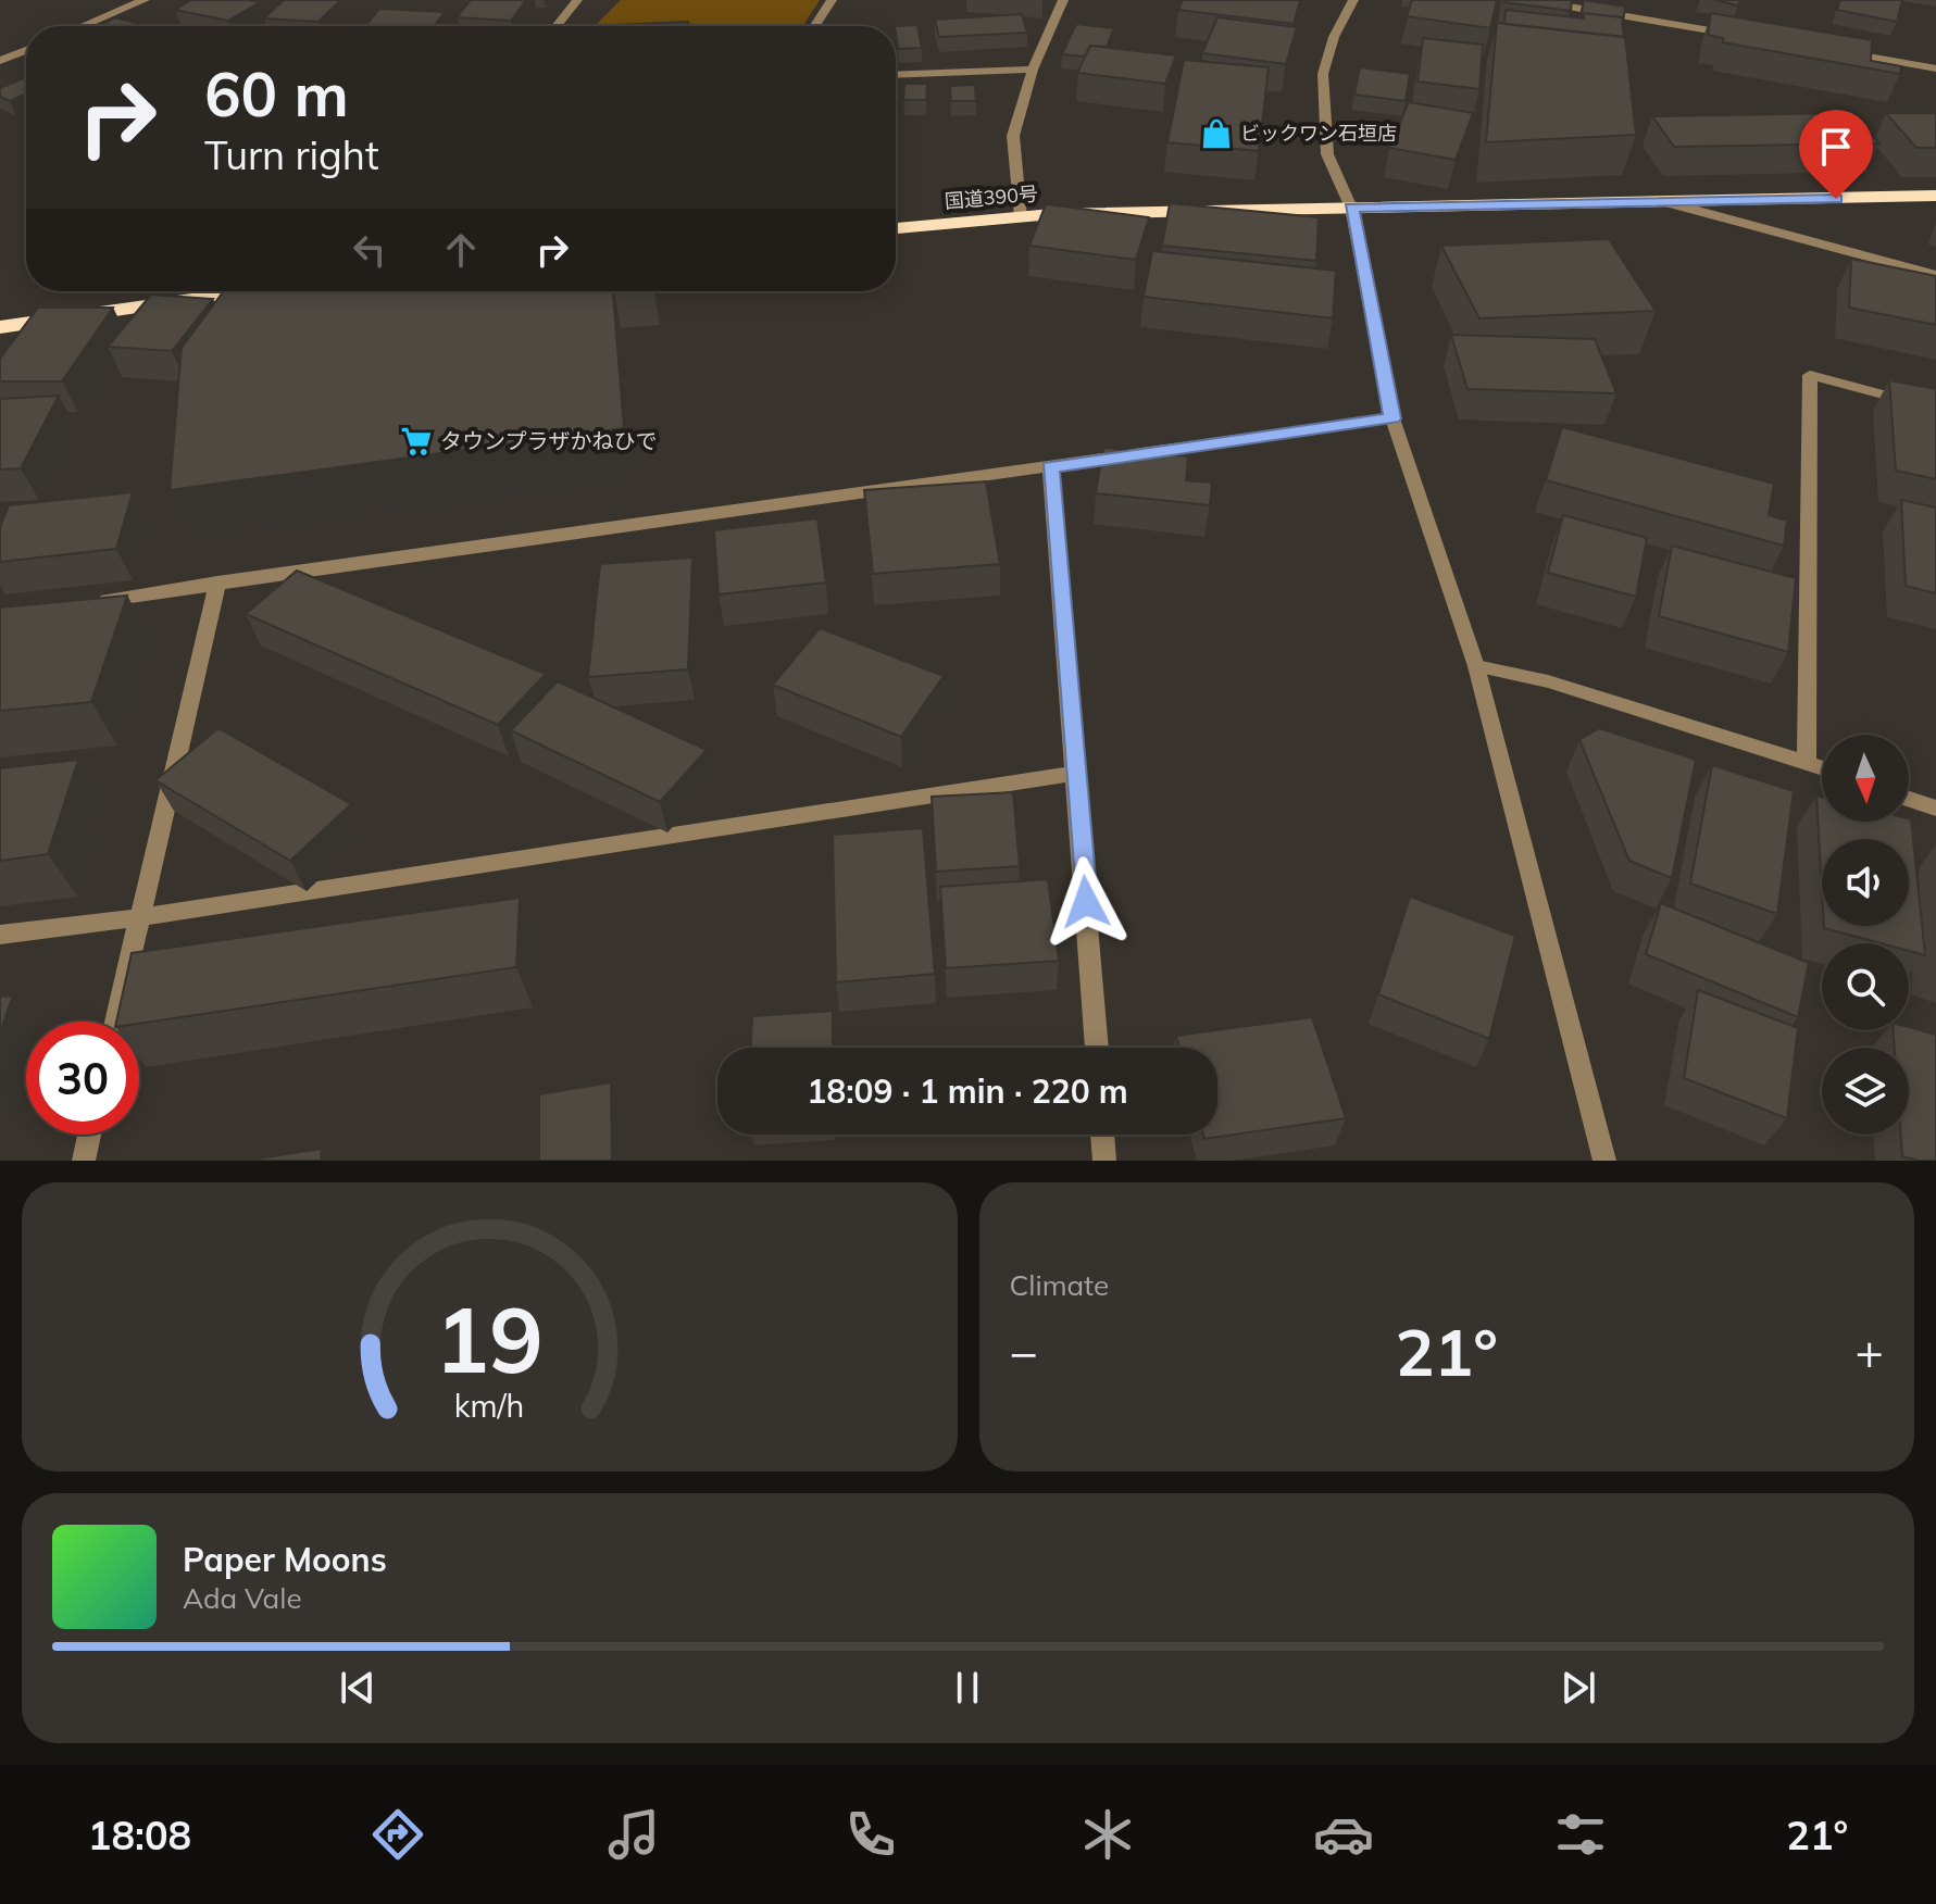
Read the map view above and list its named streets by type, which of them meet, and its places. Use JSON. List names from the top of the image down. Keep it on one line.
{"streets":{"highway":["国道390号"]},"places":{"shop":["ビックワン石垣店"],"supermarket":["タウンプラザかねひで"]},"north":"bottom","page":{"turn":["60 m","Turn right"],"limit":"30","trip":"18:09 · 1 min · 220 m","tile":"Climate","heat":["−","21°","+"],"song":["Paper Moons","Ada Vale"],"tabs":["18:08","21°"],"gauge":["19","km/h"]}}
